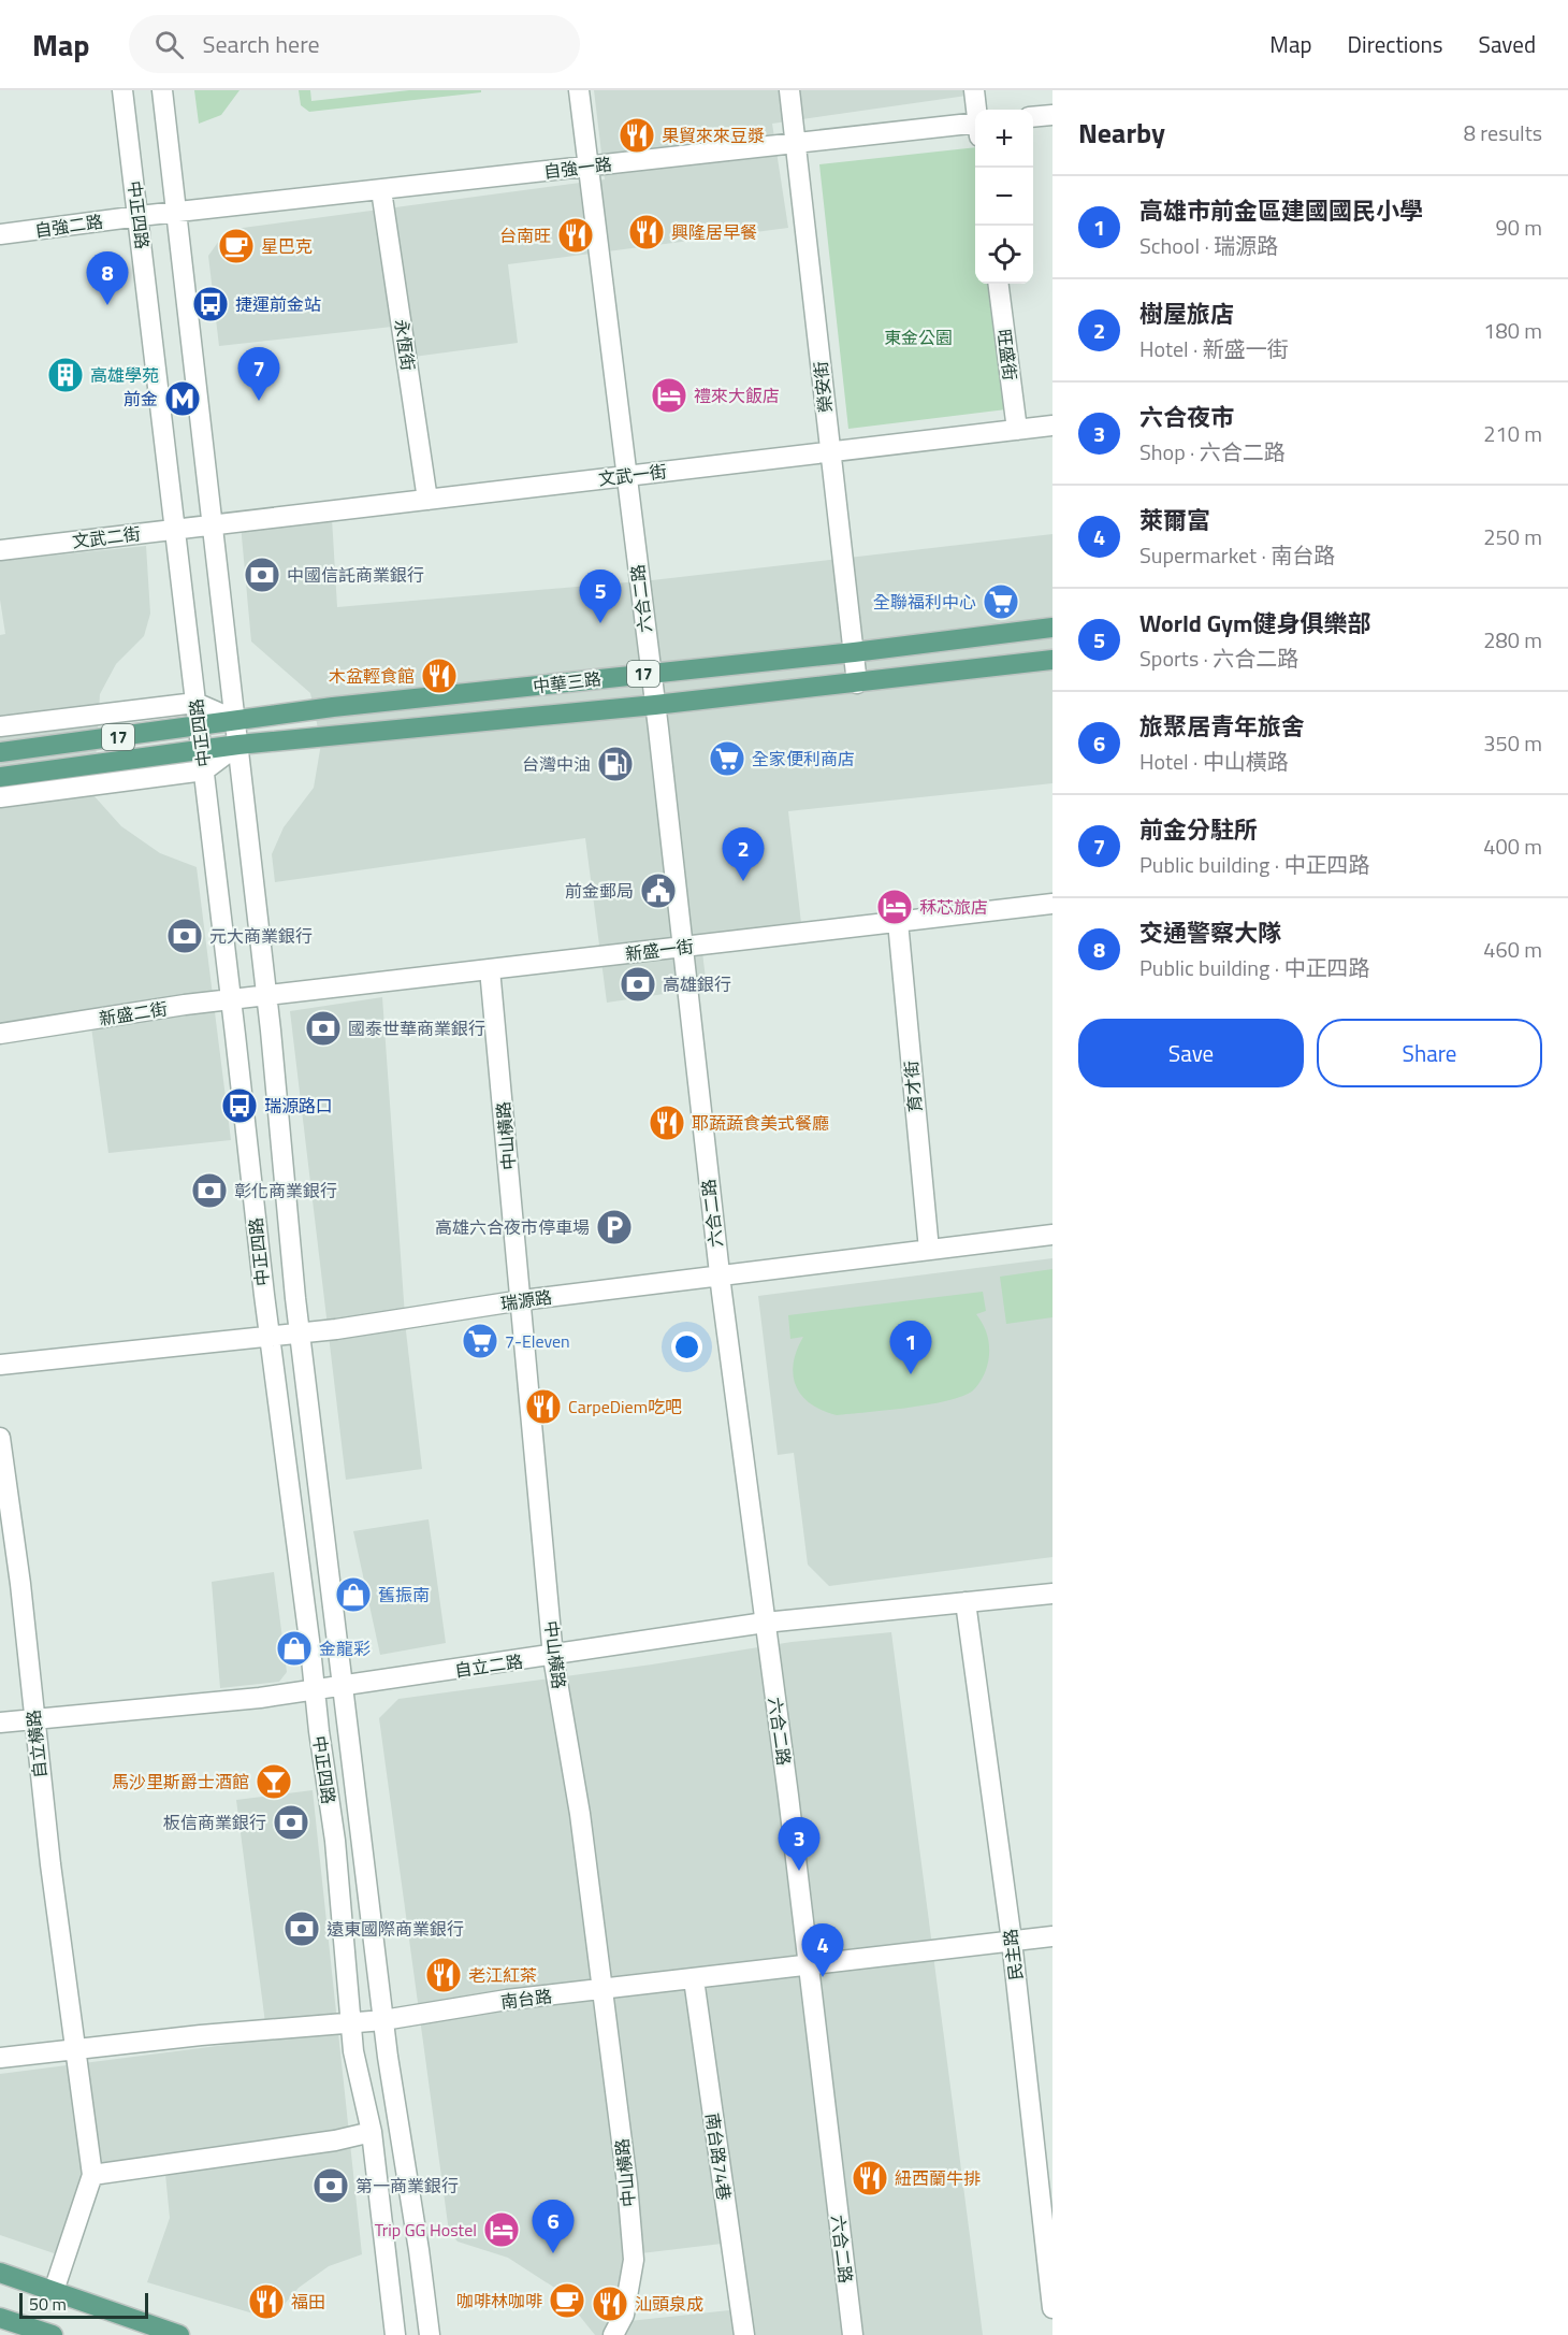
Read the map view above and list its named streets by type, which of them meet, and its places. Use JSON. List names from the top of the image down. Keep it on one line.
{"streets":{"main road":["17","中華三路"],"street":["自強一路","中正四路","自強二路","永恆街","旺盛街","榮安街","文武一街","文武二街","六合二路","新盛一街","新盛二街","育才街","中山橫路","瑞源路","自立二路","自立橫路","民主路","南台路","南台路74巷"]},"crossings":[["自強一路","中正四路"],["自強一路","自強二路"],["自強一路","永恆街"],["自強一路","榮安街"],["自強一路","六合二路"],["中正四路","自強二路"],["中正四路","文武一街"],["中正四路","文武二街"],["中正四路","17"],["中正四路","中華三路"],["中正四路","新盛一街"],["中正四路","新盛二街"],["中正四路","瑞源路"],["中正四路","自立二路"],["中正四路","南台路"],["永恆街","文武一街"],["旺盛街","文武一街"],["榮安街","文武一街"],["榮安街","中華三路"],["文武一街","文武二街"],["文武一街","六合二路"],["六合二路","中華三路"],["六合二路","新盛一街"],["六合二路","瑞源路"],["六合二路","自立二路"],["六合二路","南台路"],["17","中華三路"],["新盛一街","新盛二街"],["新盛一街","育才街"],["新盛一街","中山橫路"],["育才街","瑞源路"],["中山橫路","瑞源路"],["中山橫路","自立二路"],["中山橫路","南台路"],["自立二路","自立橫路"],["自立二路","民主路"],["自立橫路","南台路"],["民主路","南台路"],["南台路","南台路74巷"]],"parks":["東金公園"],"places":{"restaurant":["果貿來來豆漿","興隆居早餐","台南旺","木盆輕食館","耶蔬蔬食美式餐廳","CarpeDiem吃吧","老江紅茶","紐西蘭牛排","福田","汕頭泉成"],"cafe":["星巴克","咖啡林咖啡"],"bus stop":["捷運前金站","瑞源路口"],"building":["高雄學苑"],"hotel":["禮來大飯店","秝芯旅店","Trip GG Hostel"],"metro station":["前金"],"bank":["中國信託商業銀行","元大商業銀行","高雄銀行","國泰世華商業銀行","彰化商業銀行","板信商業銀行","遠東國際商業銀行","第一商業銀行"],"supermarket":["全聯福利中心","全家便利商店","7-Eleven"],"fuel station":["台灣中油"],"public building":["前金郵局"],"parking":["高雄六合夜市停車場"],"shop":["舊振南","金龍彩"],"bar":["馬沙里斯爵士酒館"]},"scale_bar":"50 m","page":{"header":"Map","search":"Search here","nav":["Map","Directions","Saved"],"heading":["Nearby","8 results"],"map_buttons":["+","−"],"list":[{"mark":"1","name":"高雄市前金區建國國民小學","note":"School · 瑞源路","value":"90 m"},{"mark":"2","name":"樹屋旅店","note":"Hotel · 新盛一街","value":"180 m"},{"mark":"3","name":"六合夜市","note":"Shop · 六合二路","value":"210 m"},{"mark":"4","name":"萊爾富","note":"Supermarket · 南台路","value":"250 m"},{"mark":"5","name":"World Gym健身俱樂部","note":"Sports · 六合二路","value":"280 m"},{"mark":"6","name":"旅聚居青年旅舍","note":"Hotel · 中山橫路","value":"350 m"},{"mark":"7","name":"前金分駐所","note":"Public building · 中正四路","value":"400 m"},{"mark":"8","name":"交通警察大隊","note":"Public building · 中正四路","value":"460 m"}],"pins":["8","7","5","2","1","3","4","6"],"buttons":["Save","Share"],"scale":"50 m"}}
